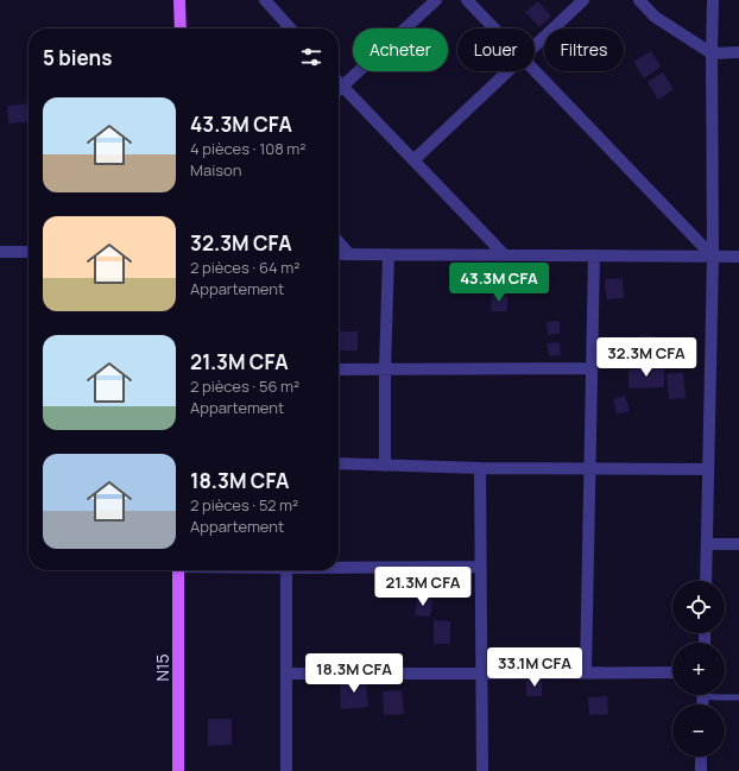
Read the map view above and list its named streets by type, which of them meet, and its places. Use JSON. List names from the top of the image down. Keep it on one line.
{"streets":{"main road":["N15"]},"page":{"chip":["Acheter","Louer","Filtres"],"heading":"5 biens","list":[{"name":"43.3M CFA","note":"4 pièces · 108 m² · Maison"},{"name":"32.3M CFA","note":"2 pièces · 64 m² · Appartement"},{"name":"21.3M CFA","note":"2 pièces · 56 m² · Appartement"},{"name":"18.3M CFA","note":"2 pièces · 52 m² · Appartement"}],"price":["43.3M CFA","32.3M CFA","21.3M CFA","33.1M CFA","18.3M CFA"],"map_buttons":["+","−"]}}
